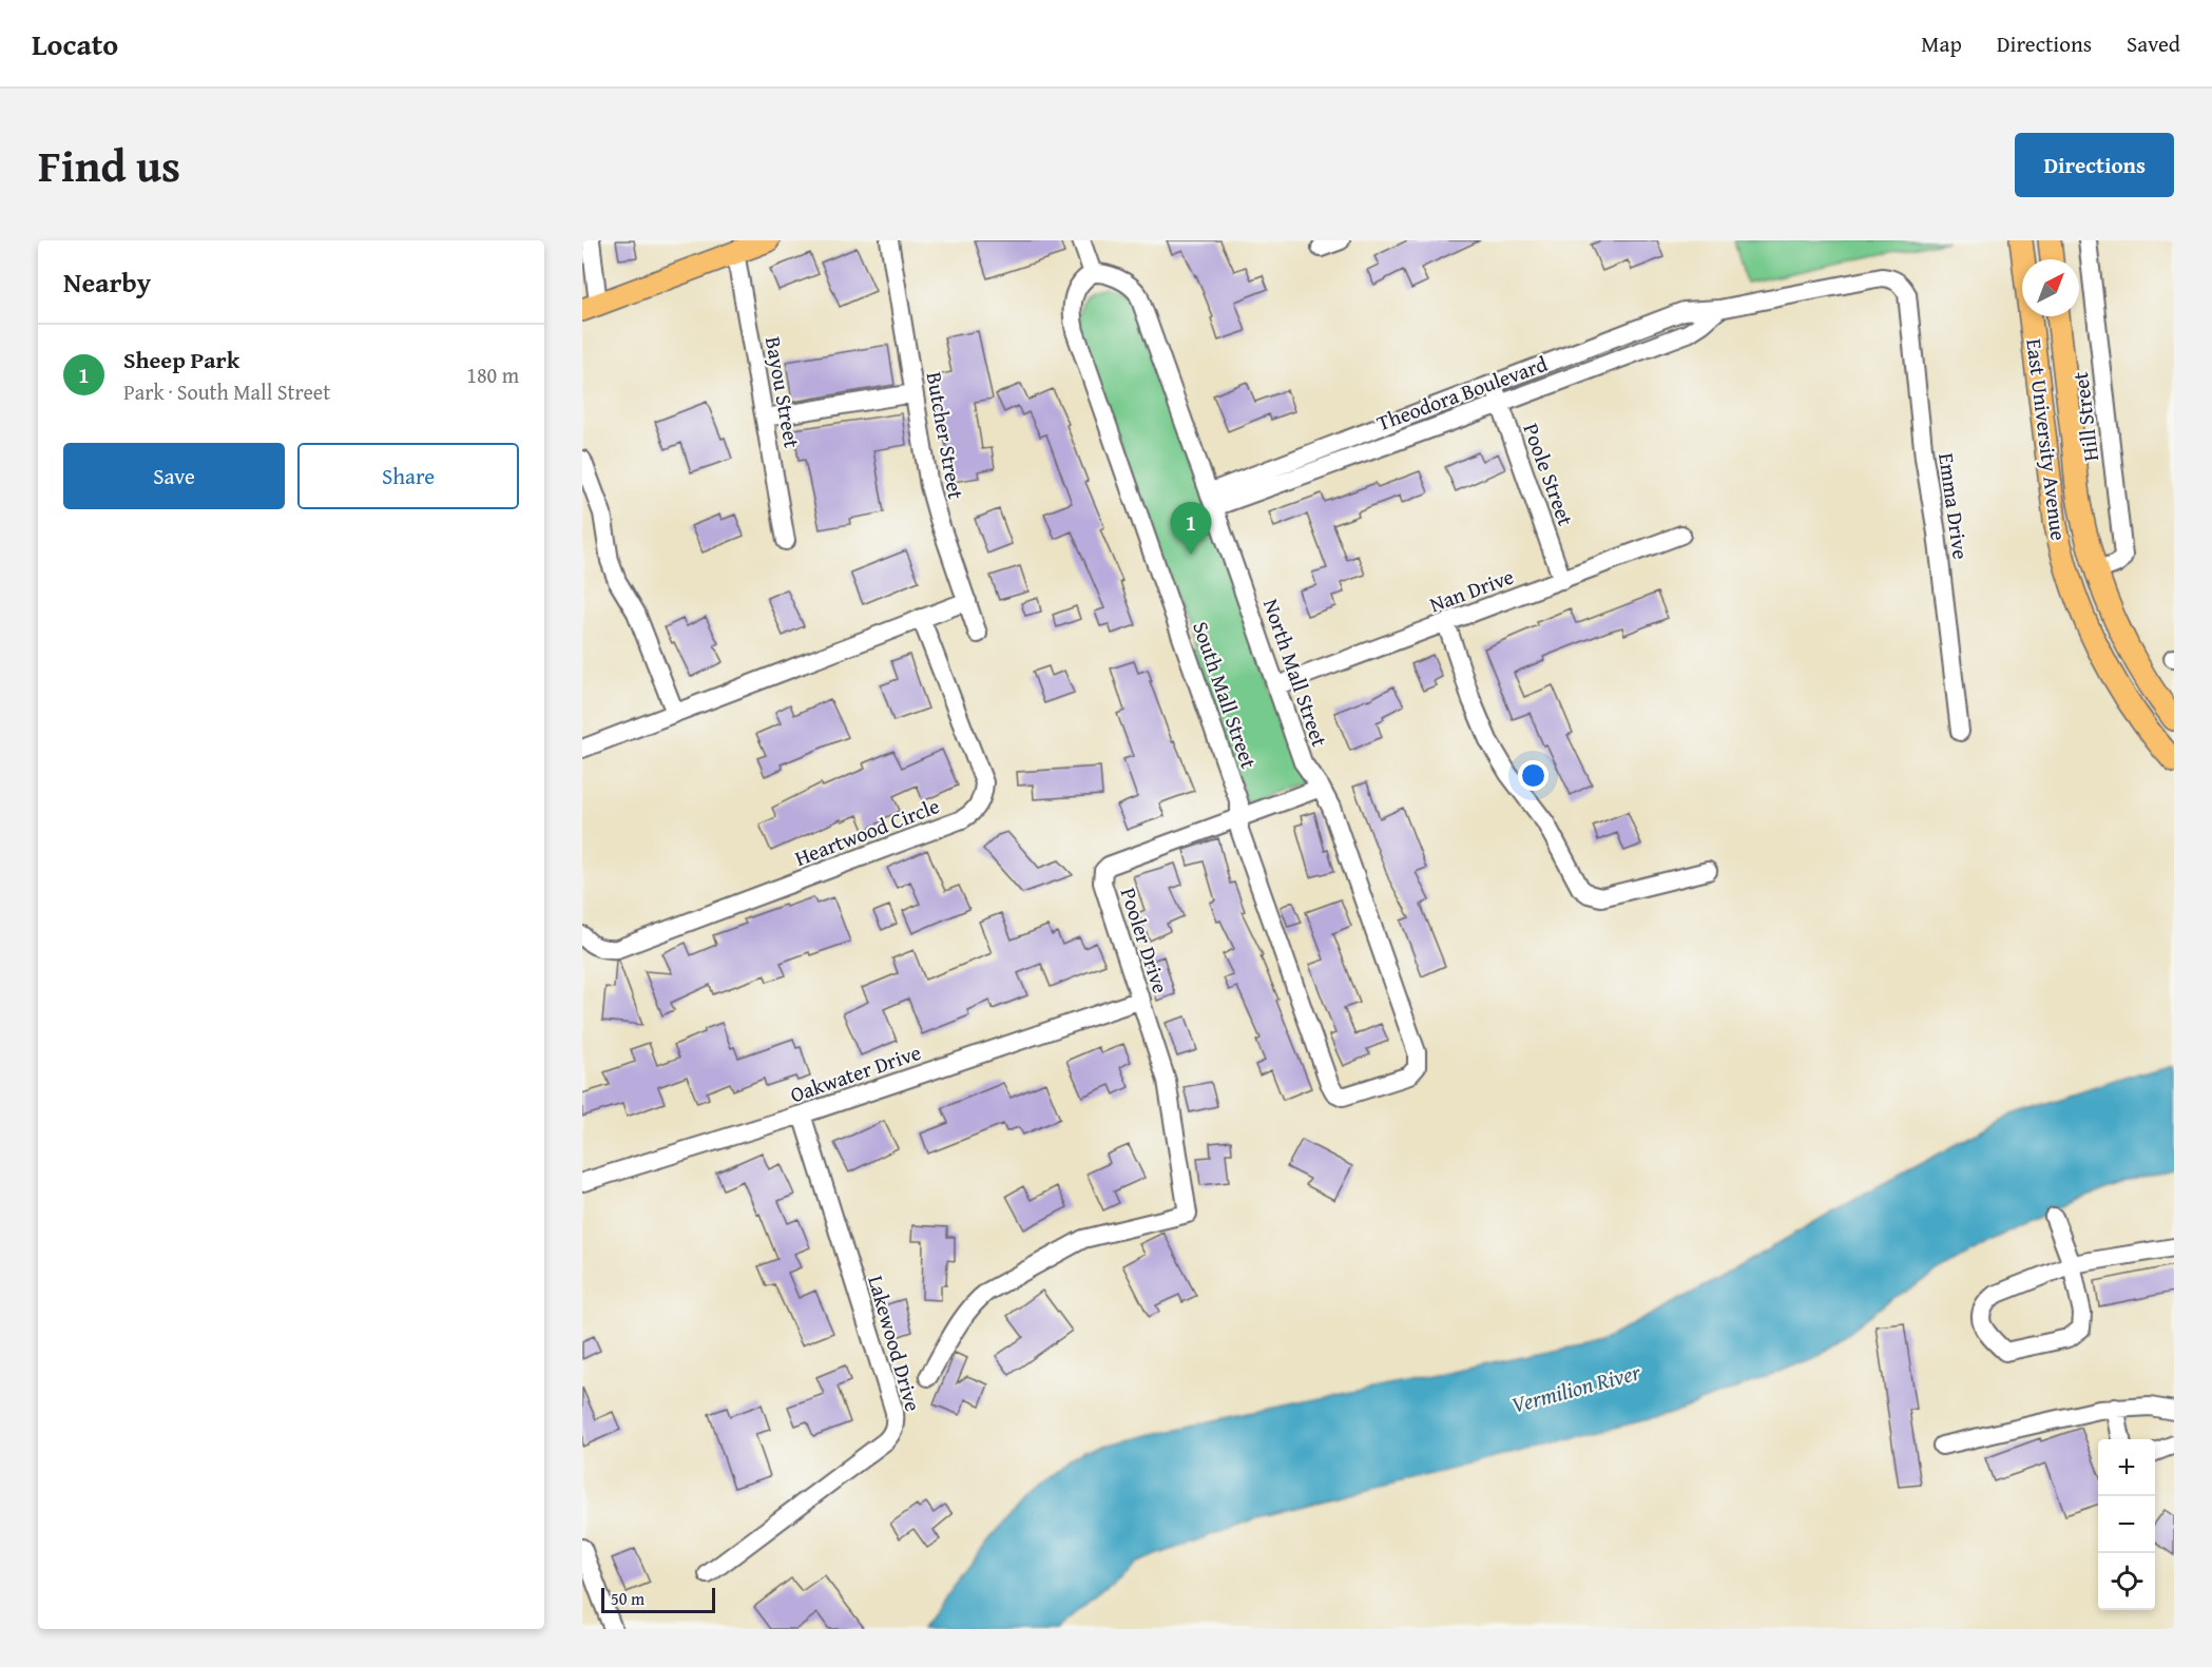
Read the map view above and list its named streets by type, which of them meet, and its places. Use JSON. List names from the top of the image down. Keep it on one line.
{"streets":{"main road":["East University Avenue"],"street":["Bayou Street","Theodora Boulevard","Hill Street","Butcher Street","Poole Street","Emma Drive","Nan Drive","North Mall Street","South Mall Street","Heartwood Circle","Pooler Drive","Oakwater Drive","Lakewood Drive"]},"crossings":[["Theodora Boulevard","Poole Street"],["Theodora Boulevard","Emma Drive"],["Theodora Boulevard","North Mall Street"],["Hill Street","East University Avenue"],["Poole Street","Nan Drive"],["Nan Drive","North Mall Street"],["North Mall Street","South Mall Street"],["North Mall Street","Pooler Drive"],["South Mall Street","Pooler Drive"],["Pooler Drive","Oakwater Drive"],["Oakwater Drive","Lakewood Drive"]],"water":["Vermilion River"],"scale_bar":"50 m","north":"top right","page":{"header":"Locato","nav":["Map","Directions","Saved"],"title":"Find us","buttons":["Directions",["Save","Share"]],"heading":"Nearby","list":[{"mark":"1","name":"Sheep Park","note":"Park · South Mall Street","value":"180 m"}],"pins":"1","map_buttons":["+","−"],"scale":"50 m"}}
